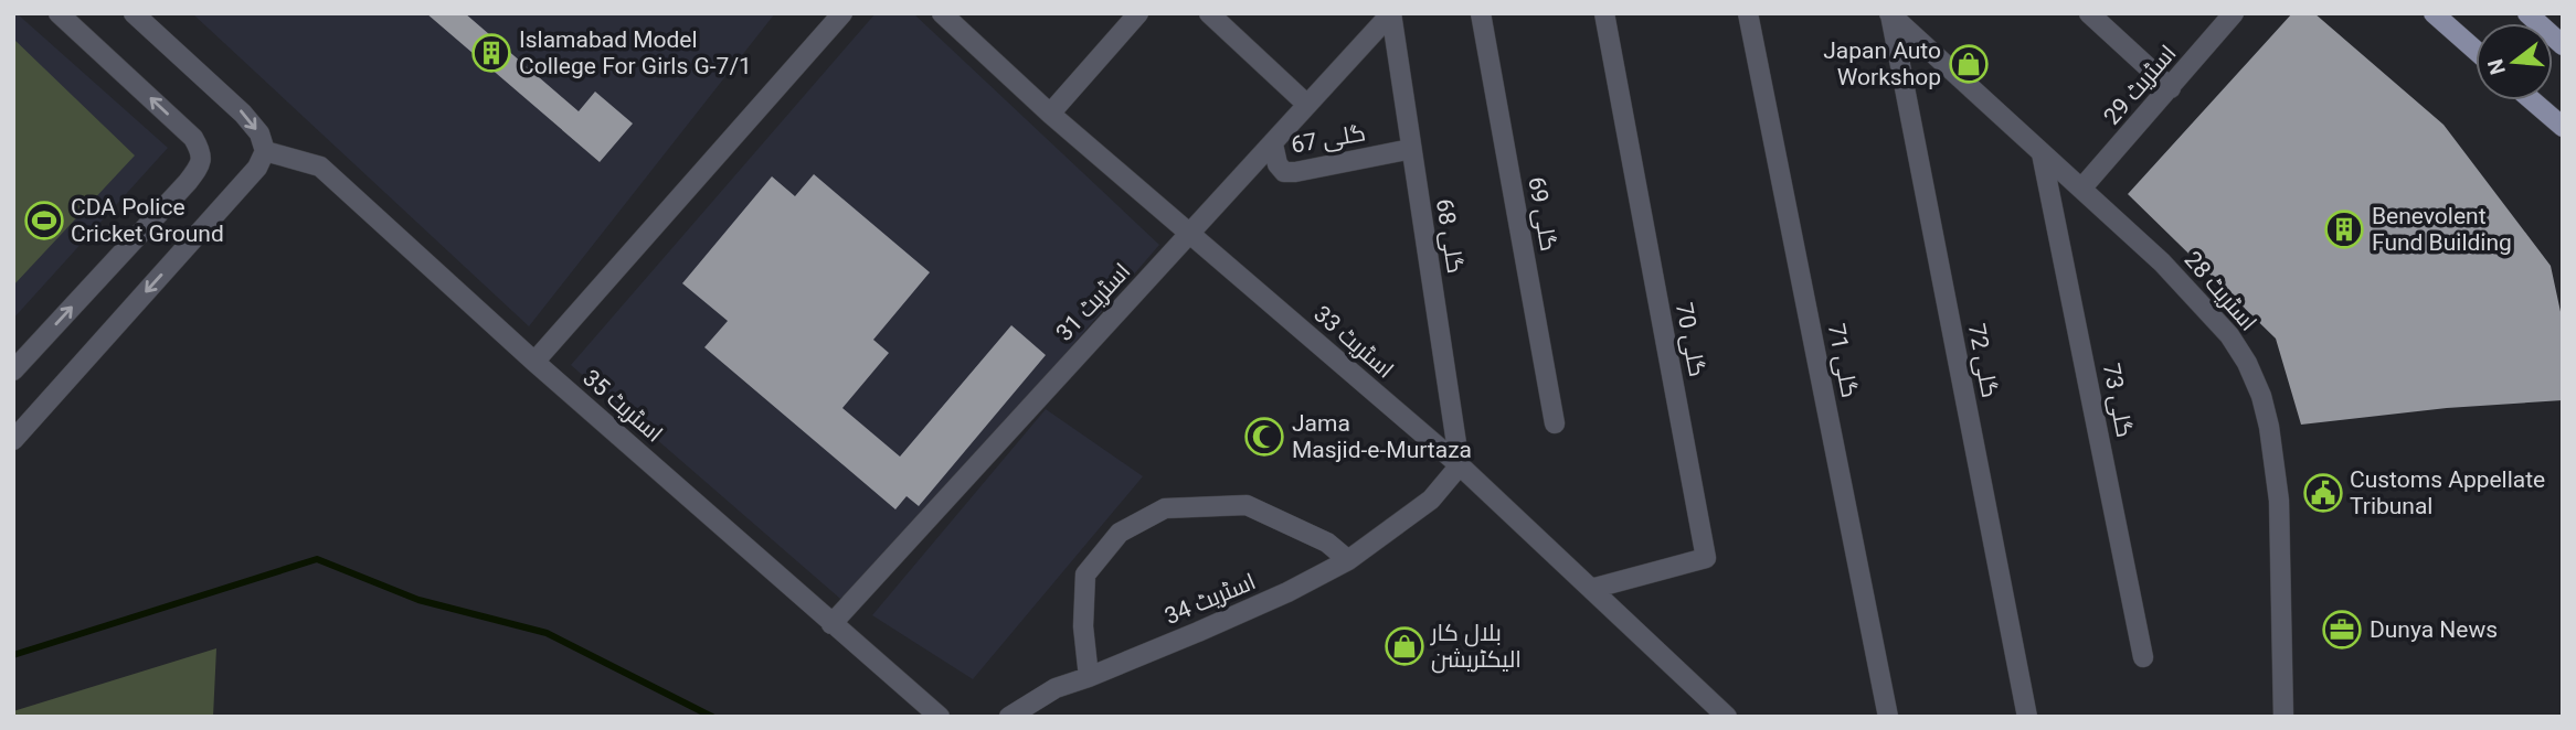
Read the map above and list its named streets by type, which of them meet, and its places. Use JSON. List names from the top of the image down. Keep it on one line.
{"streets":{"street":["اسٹریٹ 29","گلی 67","گلی 69","گلی 68","اسٹریٹ 28","اسٹریٹ 31","گلی 70","اسٹریٹ 33","گلی 71","گلی 72","گلی 73","اسٹریٹ 35","اسٹریٹ 34"]},"crossings":[["اسٹریٹ 29","اسٹریٹ 28"],["گلی 67","گلی 68"],["گلی 67","اسٹریٹ 31"],["گلی 68","اسٹریٹ 31"],["گلی 68","اسٹریٹ 33"],["گلی 68","اسٹریٹ 34"],["اسٹریٹ 28","گلی 72"],["اسٹریٹ 28","گلی 73"],["اسٹریٹ 31","اسٹریٹ 33"],["اسٹریٹ 31","اسٹریٹ 35"],["گلی 70","اسٹریٹ 33"],["اسٹریٹ 33","اسٹریٹ 34"]],"places":{"building":["Islamabad Model College For Girls G-7/1","Benevolent Fund Building"],"shop":["Japan Auto Workshop","بلال کار الیکٹریشن"],"sports":["CDA Police Cricket Ground"],"mosque":["Jama Masjid-e-Murtaza"],"public building":["Customs Appellate Tribunal"],"office":["Dunya News"]},"north":"left"}
